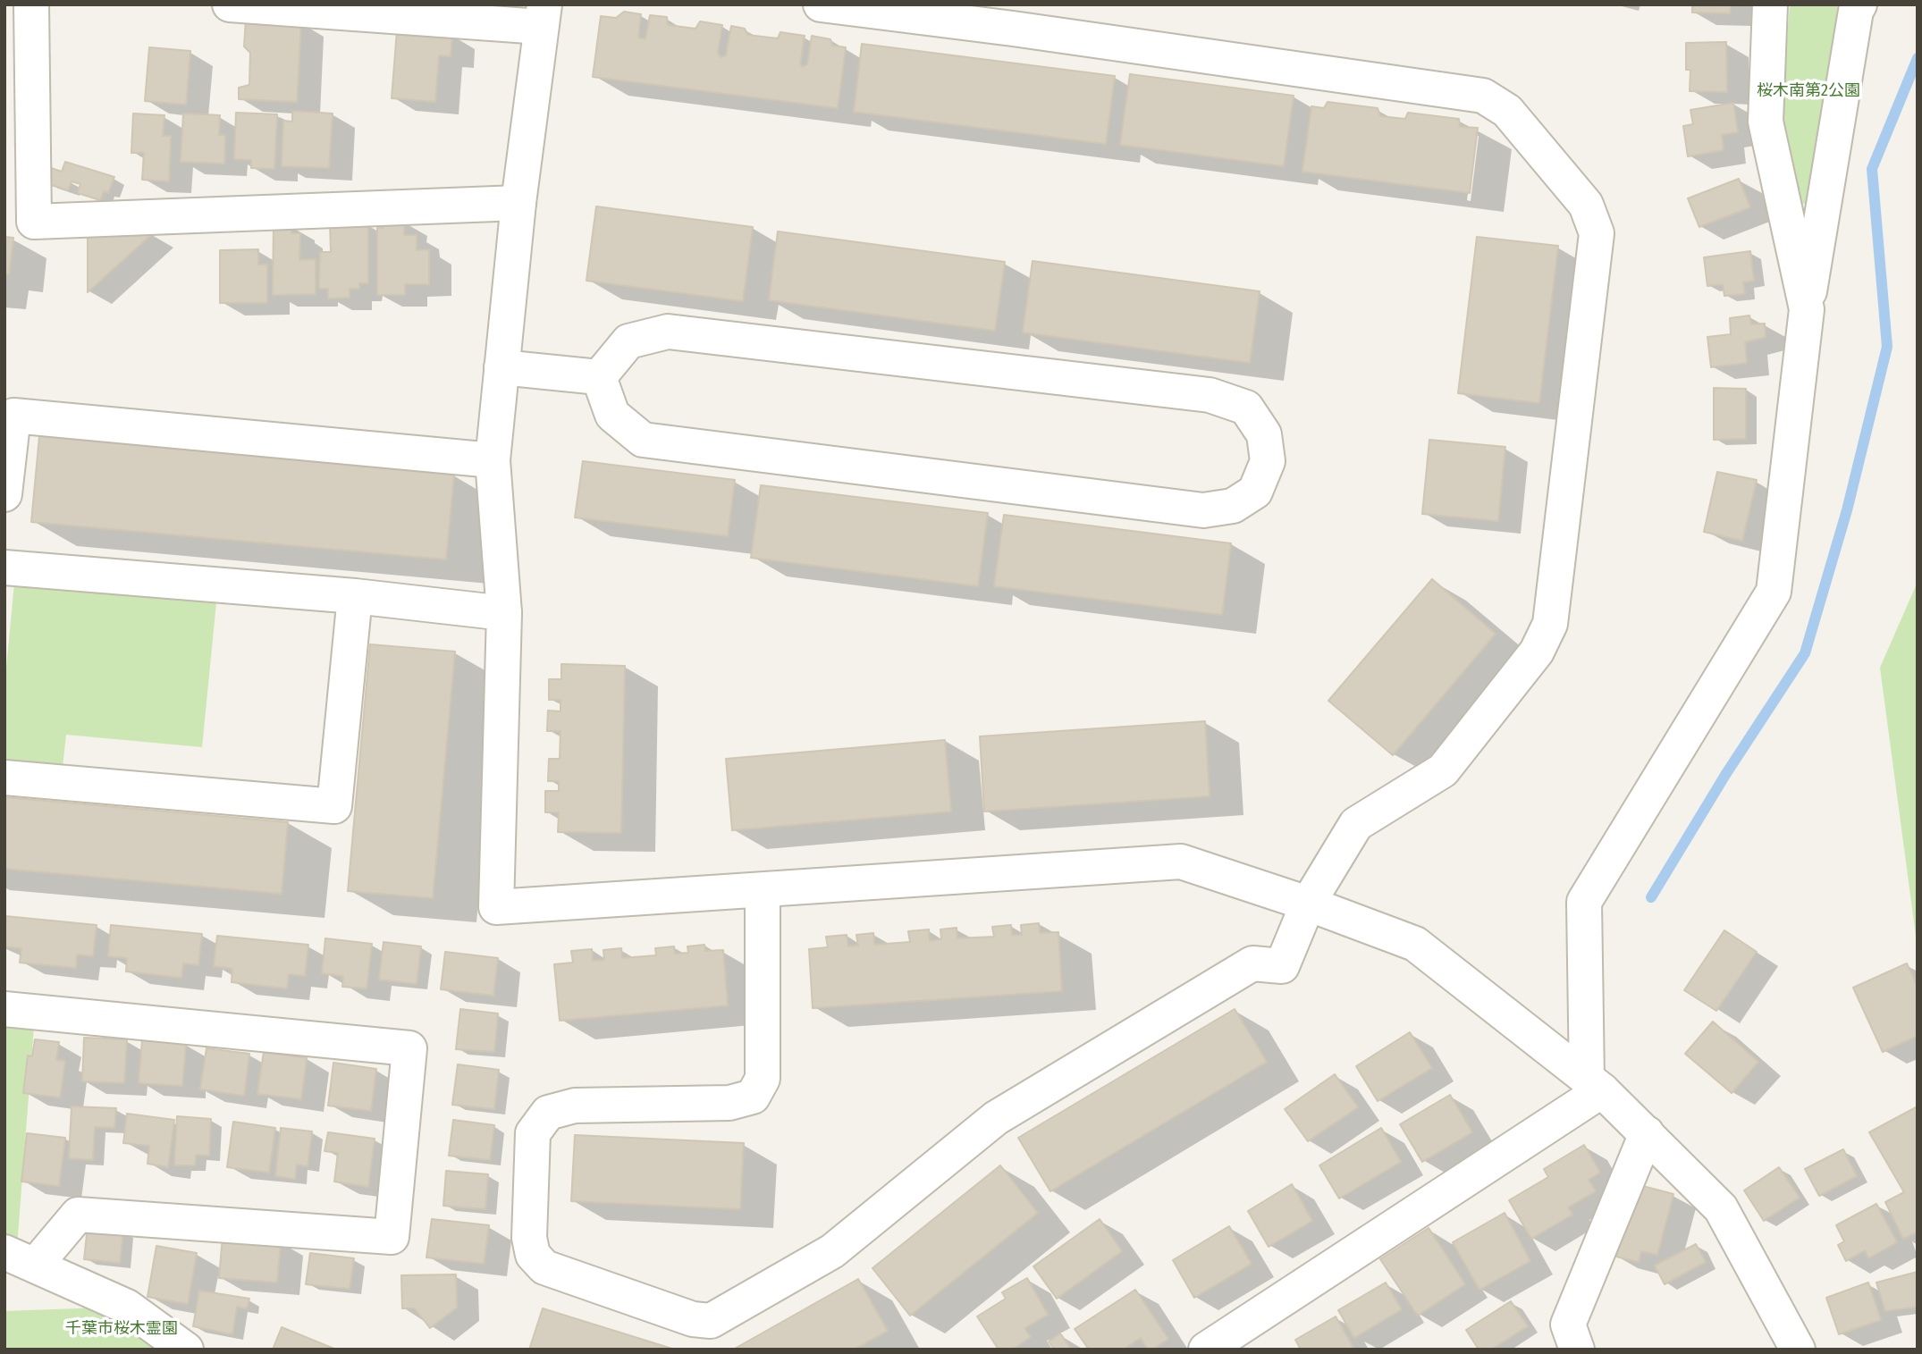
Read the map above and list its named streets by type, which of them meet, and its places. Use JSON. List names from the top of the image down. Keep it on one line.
{"parks":["桜木南第2公園","千葉市桜木霊園"]}
